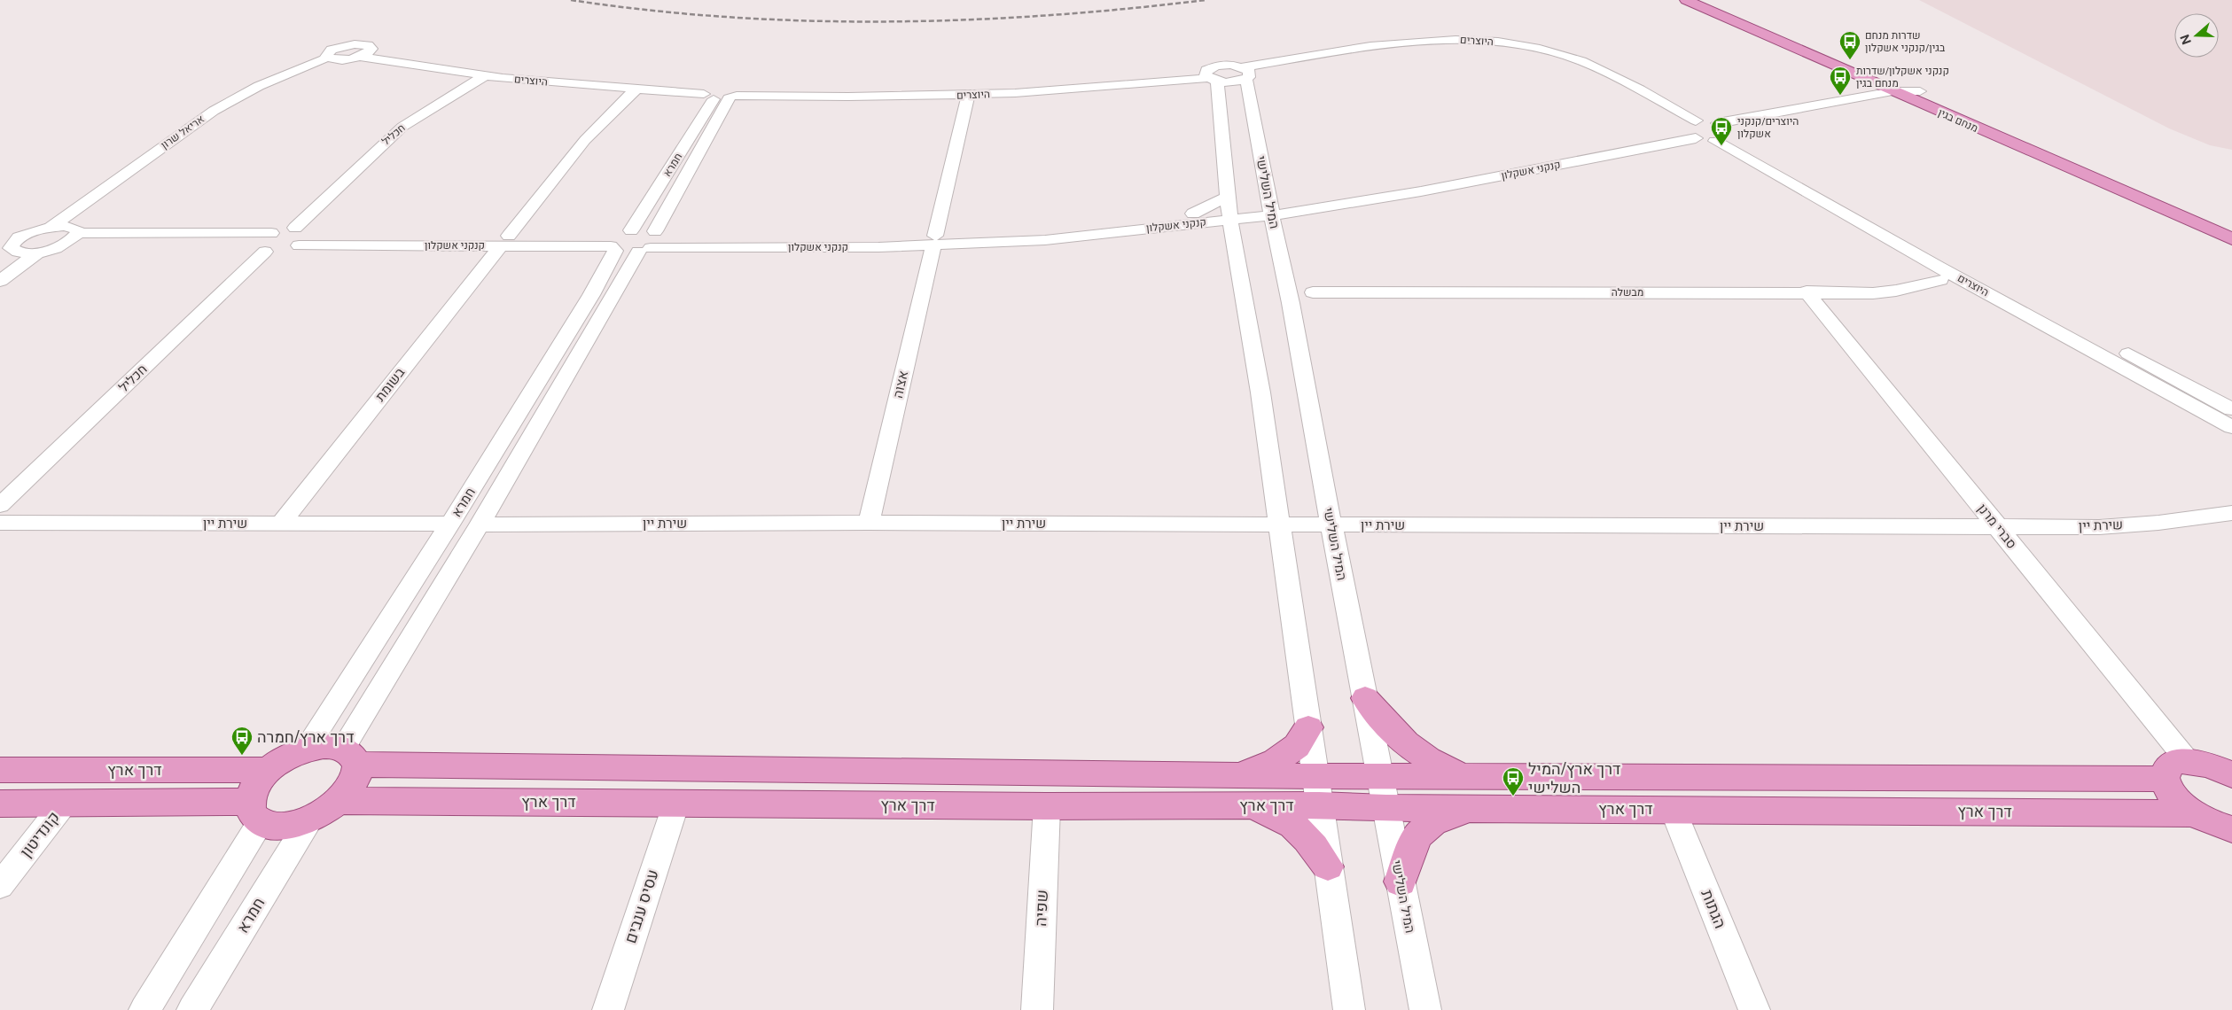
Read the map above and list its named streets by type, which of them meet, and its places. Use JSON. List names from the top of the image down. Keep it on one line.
{"streets":{"main road":["מנחם בגין","דרך ארץ"],"street":["היוצרים","אריאל שרון","חכליל","חמרא","קנקני אשקלון","המיל השלישי","מבשלה","בשומת","אצוה","שירת יין","סברי מרנן","קונדיטון","עסיס ענבים","שפיה","הגתות"]},"crossings":[["היוצרים","חכליל"],["היוצרים","חמרא"],["היוצרים","קנקני אשקלון"],["היוצרים","המיל השלישי"],["היוצרים","מבשלה"],["היוצרים","בשומת"],["היוצרים","אצוה"],["חכליל","קנקני אשקלון"],["חמרא","קנקני אשקלון"],["חמרא","שירת יין"],["חמרא","דרך ארץ"],["קנקני אשקלון","המיל השלישי"],["קנקני אשקלון","בשומת"],["קנקני אשקלון","אצוה"],["המיל השלישי","מבשלה"],["המיל השלישי","שירת יין"],["המיל השלישי","דרך ארץ"],["מבשלה","סברי מרנן"],["בשומת","שירת יין"],["אצוה","שירת יין"],["שירת יין","סברי מרנן"],["דרך ארץ","עסיס ענבים"],["דרך ארץ","שפיה"],["דרך ארץ","הגתות"]],"places":{"bus stop":["שדרות מנחם בגין/קנקני אשקלון","קנקני אשקלון/שדרות מנחם בגין","היוצרים/קנקני אשקלון","דרך ארץ/חמרה","דרך ארץ/המיל השלישי"]},"north":"left"}
